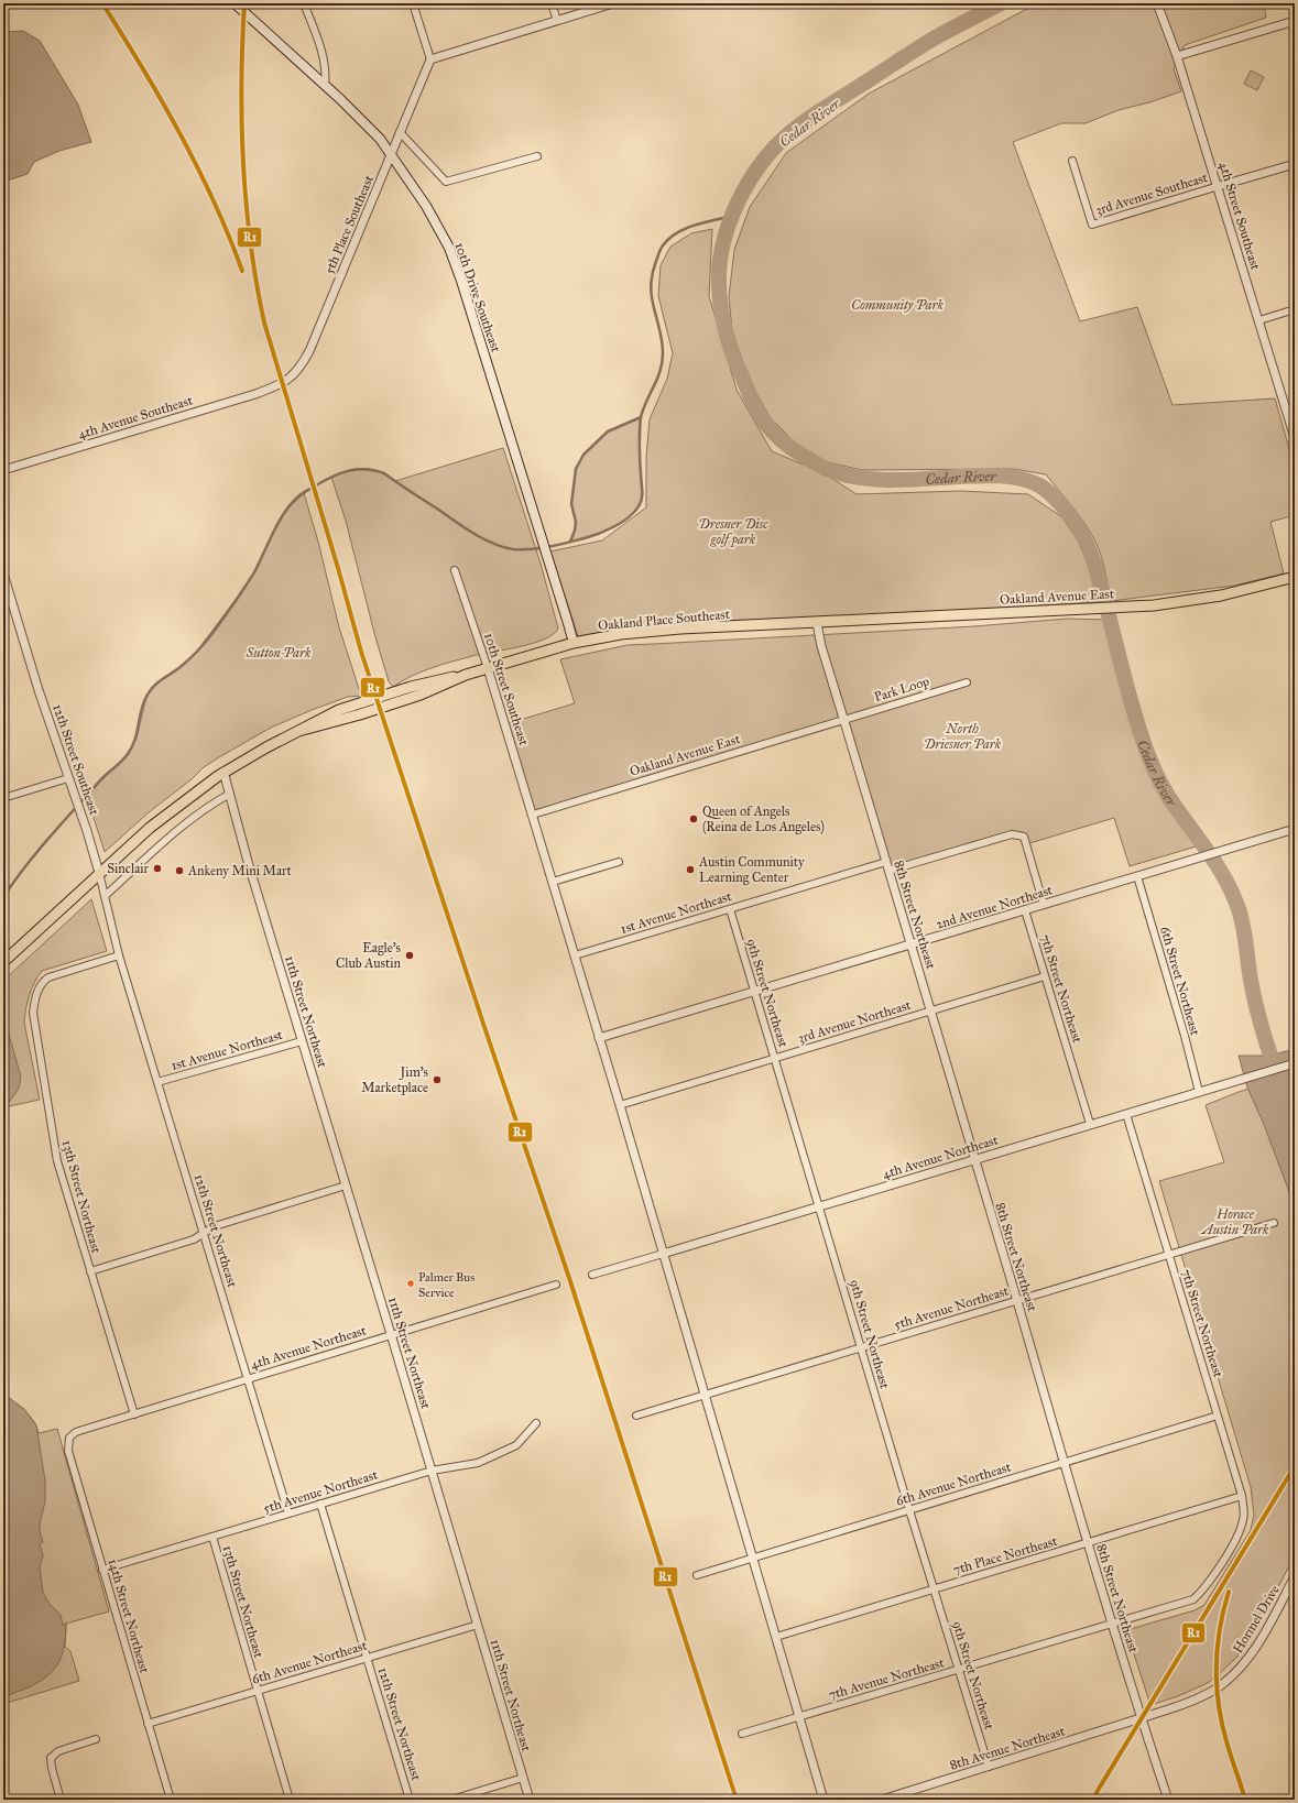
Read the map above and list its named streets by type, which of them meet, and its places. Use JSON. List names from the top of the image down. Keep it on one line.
{"streets":{"main road":["10th Drive Southeast","Oakland Avenue East","Oakland Place Southeast"],"street":["3rd Avenue Southeast","4th Street Southeast","5th Place Southeast","4th Avenue Southeast","10th Street Southeast","Park Loop","12th Street Southeast","2nd Avenue Northeast","1st Avenue Northeast","8th Street Northeast","6th Street Northeast","7th Street Northeast","9th Street Northeast","11th Street Northeast","3rd Avenue Northeast","4th Avenue Northeast","13th Street Northeast","12th Street Northeast","5th Avenue Northeast","6th Avenue Northeast","7th Place Northeast","14th Street Northeast","Hormel Drive","7th Avenue Northeast","8th Avenue Northeast"]},"crossings":[["3rd Avenue Southeast","4th Street Southeast"],["5th Place Southeast","10th Drive Southeast"],["5th Place Southeast","4th Avenue Southeast"],["10th Drive Southeast","Oakland Place Southeast"],["Oakland Avenue East","Oakland Place Southeast"],["Oakland Avenue East","10th Street Southeast"],["Oakland Avenue East","Park Loop"],["Oakland Avenue East","8th Street Northeast"],["Oakland Place Southeast","10th Street Southeast"],["Oakland Place Southeast","12th Street Southeast"],["Oakland Place Southeast","8th Street Northeast"],["Oakland Place Southeast","11th Street Northeast"],["10th Street Southeast","2nd Avenue Northeast"],["10th Street Southeast","1st Avenue Northeast"],["10th Street Southeast","3rd Avenue Northeast"],["10th Street Southeast","4th Avenue Northeast"],["10th Street Southeast","5th Avenue Northeast"],["10th Street Southeast","6th Avenue Northeast"],["10th Street Southeast","7th Place Northeast"],["10th Street Southeast","7th Avenue Northeast"],["Park Loop","8th Street Northeast"],["12th Street Southeast","13th Street Northeast"],["12th Street Southeast","12th Street Northeast"],["2nd Avenue Northeast","8th Street Northeast"],["2nd Avenue Northeast","6th Street Northeast"],["2nd Avenue Northeast","7th Street Northeast"],["2nd Avenue Northeast","9th Street Northeast"],["1st Avenue Northeast","8th Street Northeast"],["1st Avenue Northeast","9th Street Northeast"],["1st Avenue Northeast","11th Street Northeast"],["1st Avenue Northeast","12th Street Northeast"],["8th Street Northeast","3rd Avenue Northeast"],["8th Street Northeast","4th Avenue Northeast"],["8th Street Northeast","5th Avenue Northeast"],["8th Street Northeast","6th Avenue Northeast"],["8th Street Northeast","7th Place Northeast"],["8th Street Northeast","Hormel Drive"],["8th Street Northeast","7th Avenue Northeast"],["8th Street Northeast","8th Avenue Northeast"],["6th Street Northeast","4th Avenue Northeast"],["7th Street Northeast","3rd Avenue Northeast"],["7th Street Northeast","4th Avenue Northeast"],["7th Street Northeast","5th Avenue Northeast"],["7th Street Northeast","6th Avenue Northeast"],["7th Street Northeast","7th Place Northeast"],["7th Street Northeast","7th Avenue Northeast"],["9th Street Northeast","3rd Avenue Northeast"],["9th Street Northeast","4th Avenue Northeast"],["9th Street Northeast","5th Avenue Northeast"],["9th Street Northeast","6th Avenue Northeast"],["9th Street Northeast","7th Place Northeast"],["9th Street Northeast","7th Avenue Northeast"],["9th Street Northeast","8th Avenue Northeast"],["11th Street Northeast","4th Avenue Northeast"],["11th Street Northeast","5th Avenue Northeast"],["11th Street Northeast","6th Avenue Northeast"],["4th Avenue Northeast","13th Street Northeast"],["4th Avenue Northeast","12th Street Northeast"],["4th Avenue Northeast","14th Street Northeast"],["13th Street Northeast","12th Street Northeast"],["13th Street Northeast","5th Avenue Northeast"],["13th Street Northeast","6th Avenue Northeast"],["12th Street Northeast","5th Avenue Northeast"],["12th Street Northeast","6th Avenue Northeast"],["5th Avenue Northeast","14th Street Northeast"],["6th Avenue Northeast","14th Street Northeast"],["Hormel Drive","8th Avenue Northeast"]],"water":["Cedar River"],"parks":["Community Park","Dresner Disc golf park","Sutton Park","North Driesner Park","Horace Austin Park"],"places":["Queen of Angels (Reina de Los Angeles)","Sinclair","Austin Community Learning Center","Ankeny Mini Mart","Eagle's Club Austin","Jim's Marketplace","Palmer Bus Service"],"lines":["transit line R1"]}
